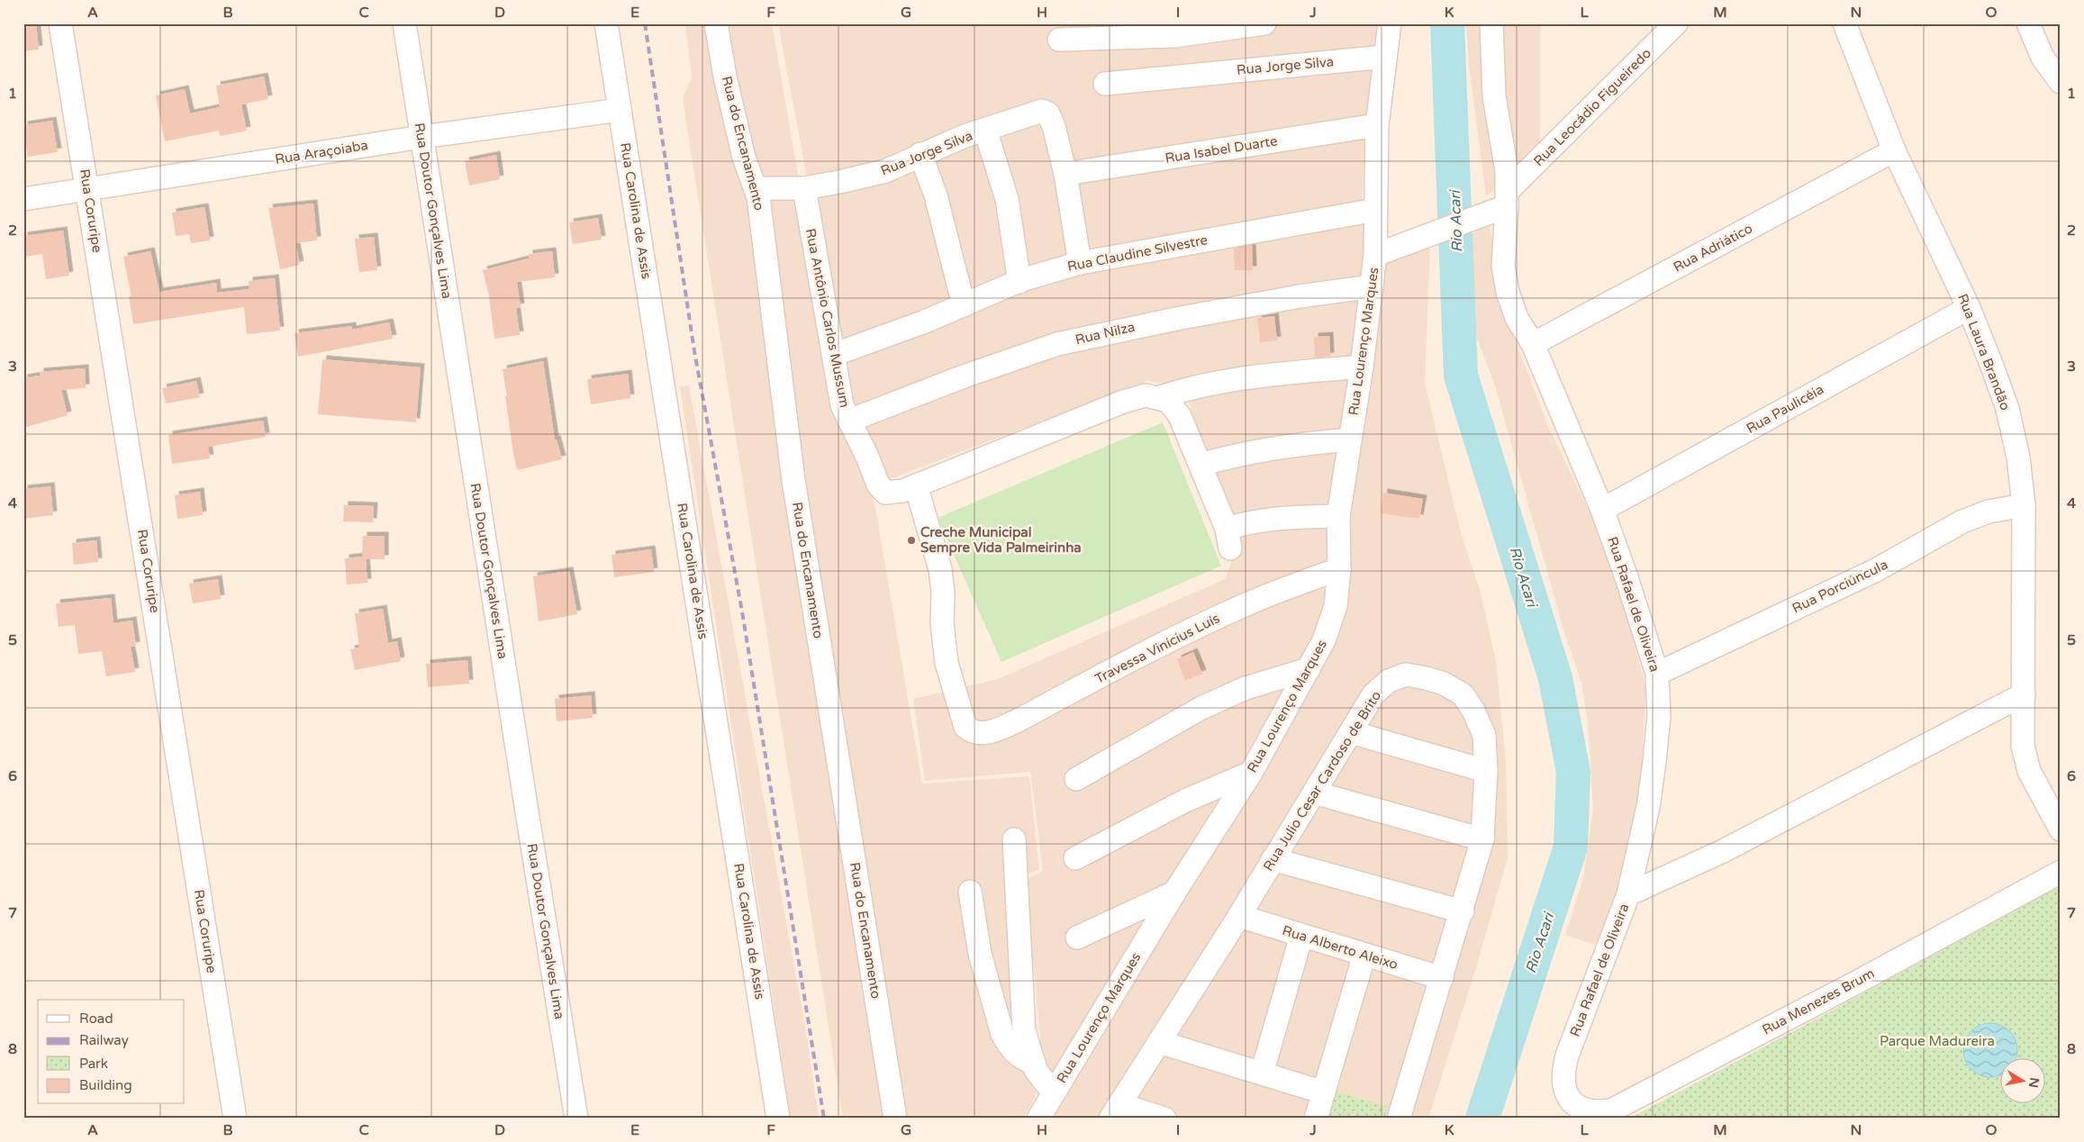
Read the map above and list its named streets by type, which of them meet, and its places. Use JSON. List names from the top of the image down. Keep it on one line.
{"streets":{"street":["Rua Jorge Silva","Rua Leocádio Figueiredo","Rua do Encanamento","Rua Isabel Duarte","Rua Araçoiaba","Rua Coruripe","Rua Doutor Gonçalves Lima","Rua Carolina de Assis","Rua Adriático","Rua Claudine Silvestre","Rua Antônio Carlos Mussum","Rua Nilza","Rua Lourenço Marques","Rua Laura Brandão","Rua Paulicéia","Rua Porciúncula","Rua Rafael de Oliveira","Travessa Vinícius Luís","Rua Julio Cesar Cardoso de Brito","Rua Alberto Aleixo","Rua Menezes Brum"]},"crossings":[["Rua Jorge Silva","Rua do Encanamento"],["Rua Jorge Silva","Rua Isabel Duarte"],["Rua Jorge Silva","Rua Antônio Carlos Mussum"],["Rua Jorge Silva","Rua Lourenço Marques"],["Rua Leocádio Figueiredo","Rua Rafael de Oliveira"],["Rua Isabel Duarte","Rua Lourenço Marques"],["Rua Araçoiaba","Rua Coruripe"],["Rua Araçoiaba","Rua Doutor Gonçalves Lima"],["Rua Araçoiaba","Rua Carolina de Assis"],["Rua Adriático","Rua Laura Brandão"],["Rua Adriático","Rua Rafael de Oliveira"],["Rua Claudine Silvestre","Rua Antônio Carlos Mussum"],["Rua Claudine Silvestre","Rua Lourenço Marques"],["Rua Antônio Carlos Mussum","Rua Nilza"],["Rua Antônio Carlos Mussum","Travessa Vinícius Luís"],["Rua Nilza","Rua Lourenço Marques"],["Rua Lourenço Marques","Travessa Vinícius Luís"],["Rua Laura Brandão","Rua Paulicéia"],["Rua Laura Brandão","Rua Porciúncula"],["Rua Paulicéia","Rua Rafael de Oliveira"],["Rua Porciúncula","Rua Rafael de Oliveira"],["Rua Rafael de Oliveira","Rua Menezes Brum"],["Rua Julio Cesar Cardoso de Brito","Rua Alberto Aleixo"]],"water":["Rio Acari"],"parks":["Parque Madureira"],"places":["Creche Municipal Sempre Vida Palmeirinha"],"legend":["Road","Railway","Park","Building"],"north":"right","grid":{"columns":["A","B","C","D","E","F","G","H","I","J","K","L","M","N","O"],"rows":["1","2","3","4","5","6","7","8"]}}
